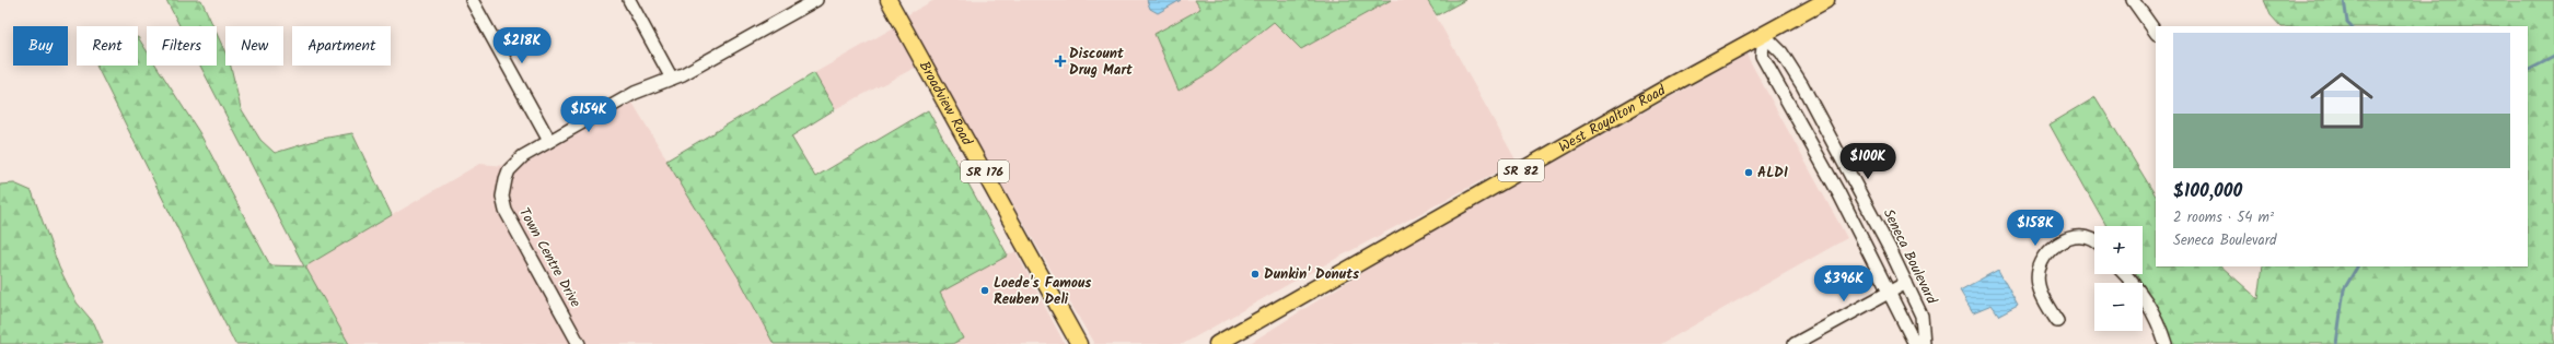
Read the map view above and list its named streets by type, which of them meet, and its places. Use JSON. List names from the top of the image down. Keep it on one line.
{"streets":{"main road":["Broadview Road","West Royalton Road","SR 82","SR 176"],"street":["Seneca Boulevard","Town Centre Drive"]},"crossings":[["West Royalton Road","Seneca Boulevard"]],"places":{"health":["Discount Drug Mart"],"other":["ALDI","Dunkin' Donuts","Loede's Famous Reuben Deli"]},"page":{"chip":["Buy","Rent","Filters","New","Apartment"],"list":[{"name":"$100,000","note":"2 rooms · 54 m² · Seneca Boulevard"}],"price":["$218K","$154K","$100K","$158K","$396K"],"map_buttons":["+","−"]}}
